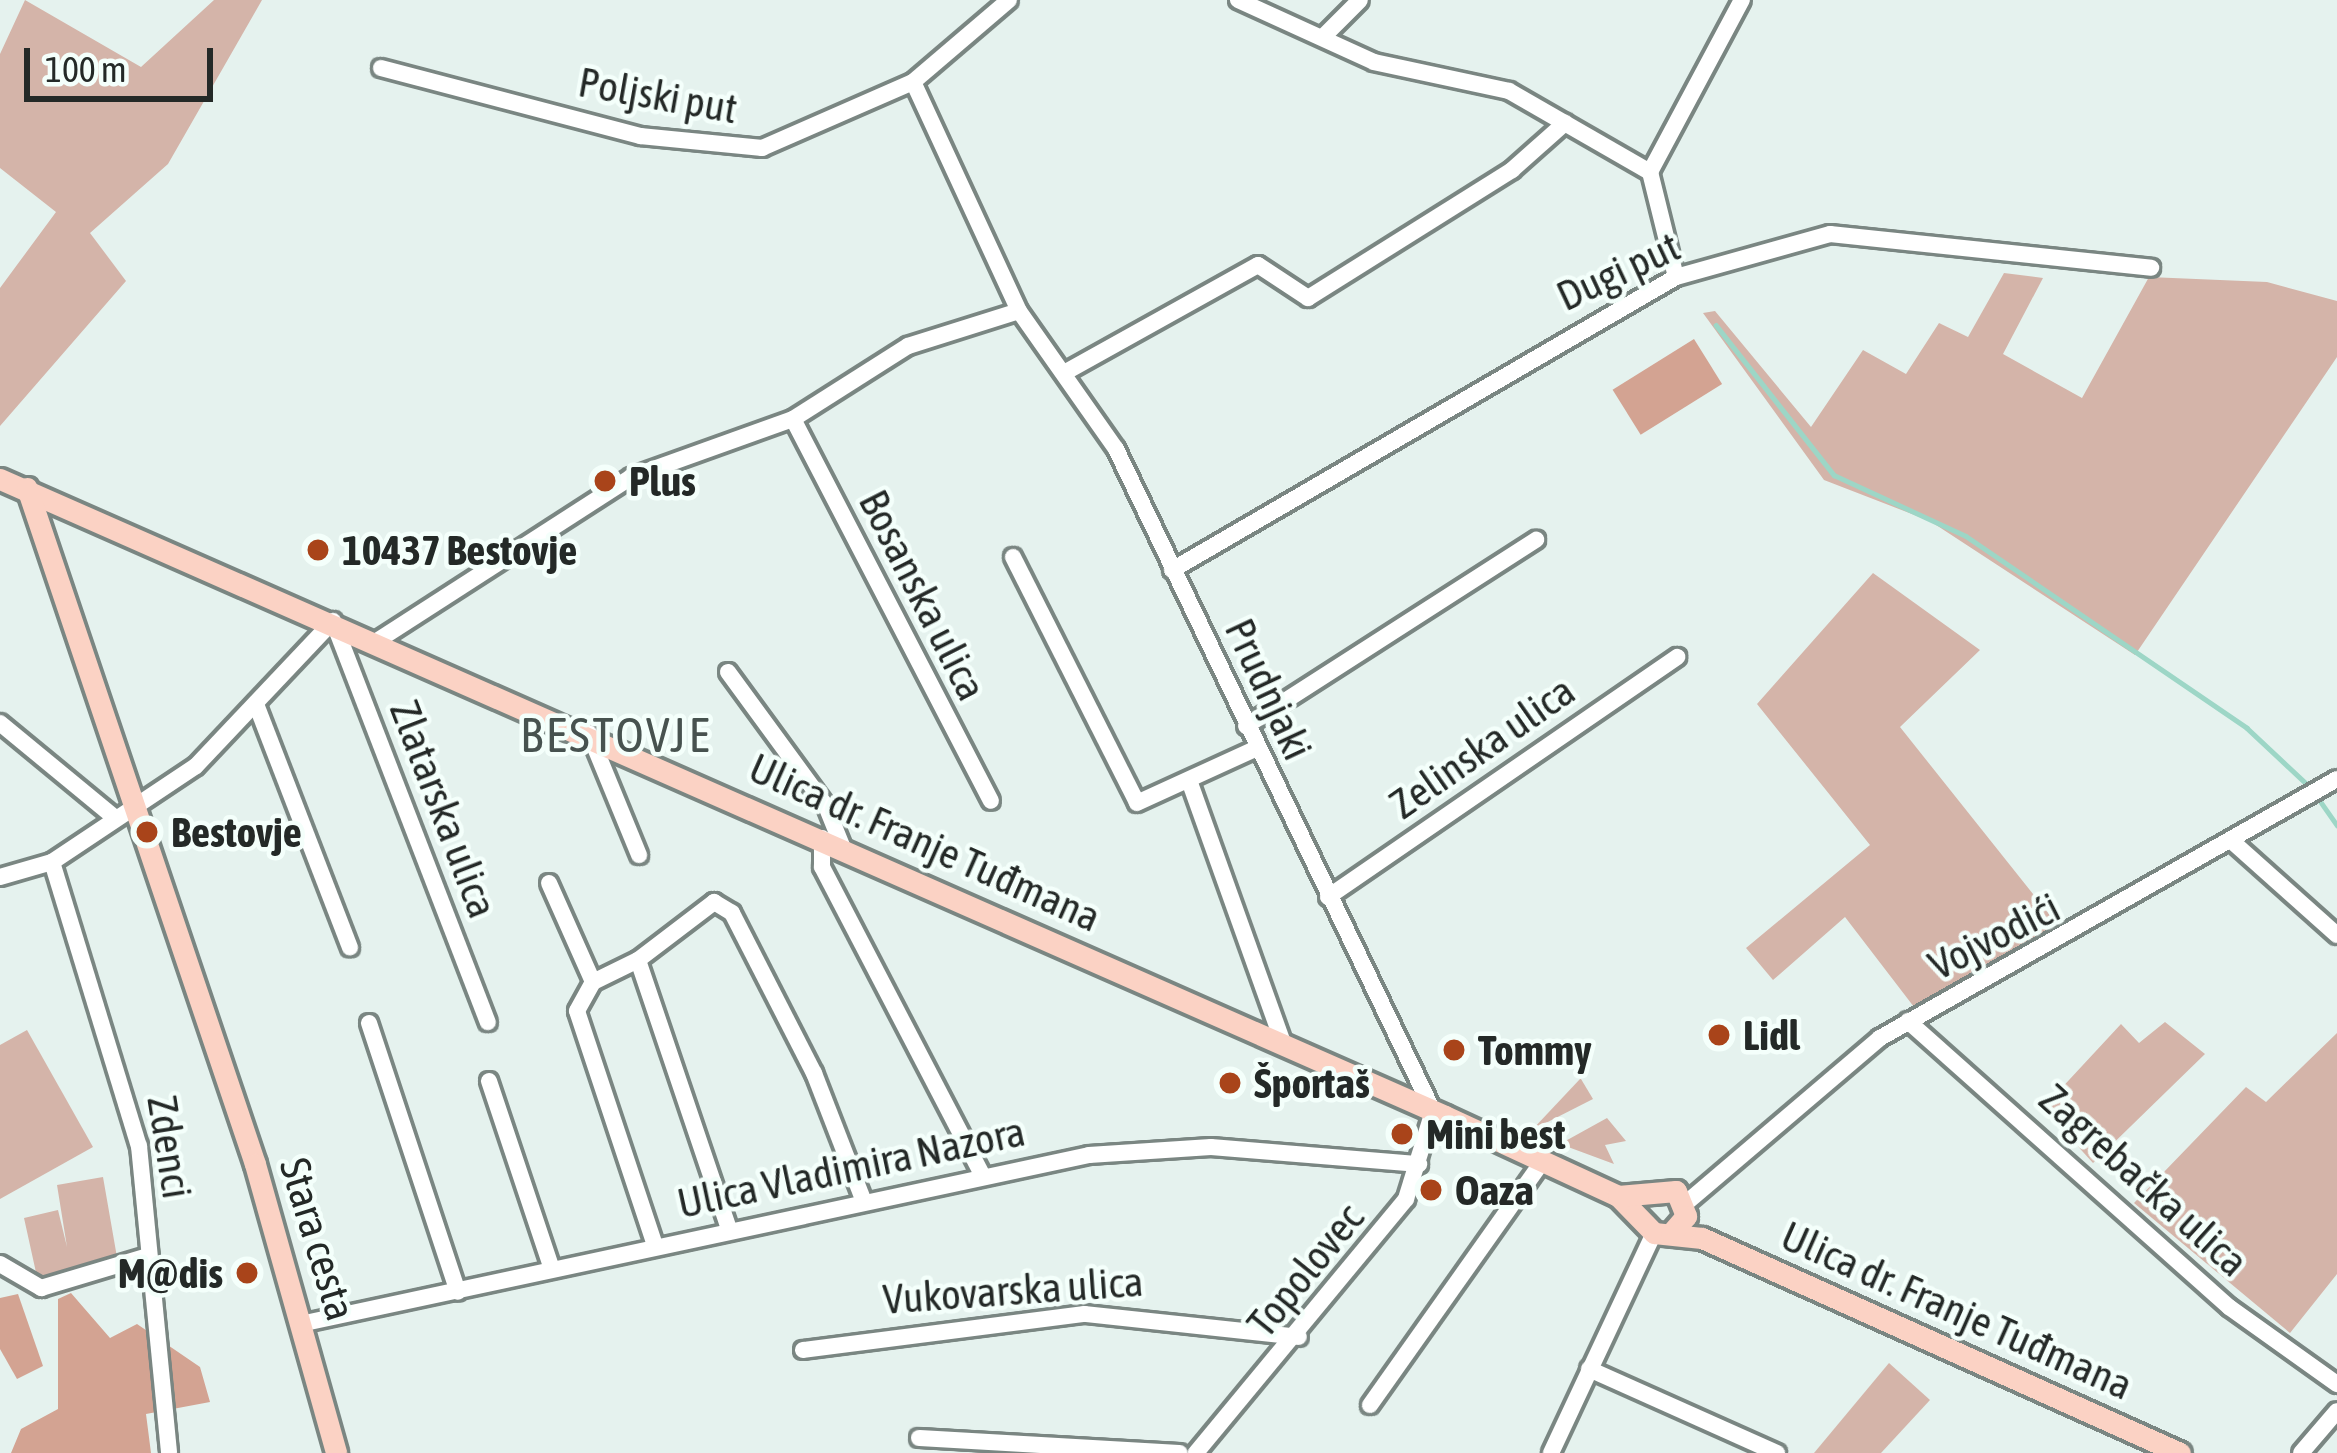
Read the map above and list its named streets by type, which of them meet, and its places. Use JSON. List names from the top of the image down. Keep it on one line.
{"streets":{"main road":["Ulica dr. Franje Tuđmana","Stara cesta"],"street":["Poljski put","Dugi put","Bosanska ulica","Prudnjaki","Zelinska ulica","Zlatarska ulica","Vojvodići","Zdenci","Ulica Vladimira Nazora","Zagrebačka ulica","Topolovec","Vukovarska ulica"]},"crossings":[["Poljski put","Prudnjaki"],["Dugi put","Prudnjaki"],["Prudnjaki","Zelinska ulica"],["Prudnjaki","Ulica dr. Franje Tuđmana"],["Prudnjaki","Topolovec"],["Zlatarska ulica","Ulica dr. Franje Tuđmana"],["Ulica dr. Franje Tuđmana","Vojvodići"],["Ulica dr. Franje Tuđmana","Topolovec"],["Vojvodići","Zagrebačka ulica"],["Ulica Vladimira Nazora","Stara cesta"],["Ulica Vladimira Nazora","Topolovec"],["Topolovec","Vukovarska ulica"]],"districts":["BESTOVJE"],"places":["Plus","10437 Bestovje","Bestovje","Lidl","Tommy","Športaš","Mini best","Oaza","M@dis"],"scale_bar":"100 m"}
